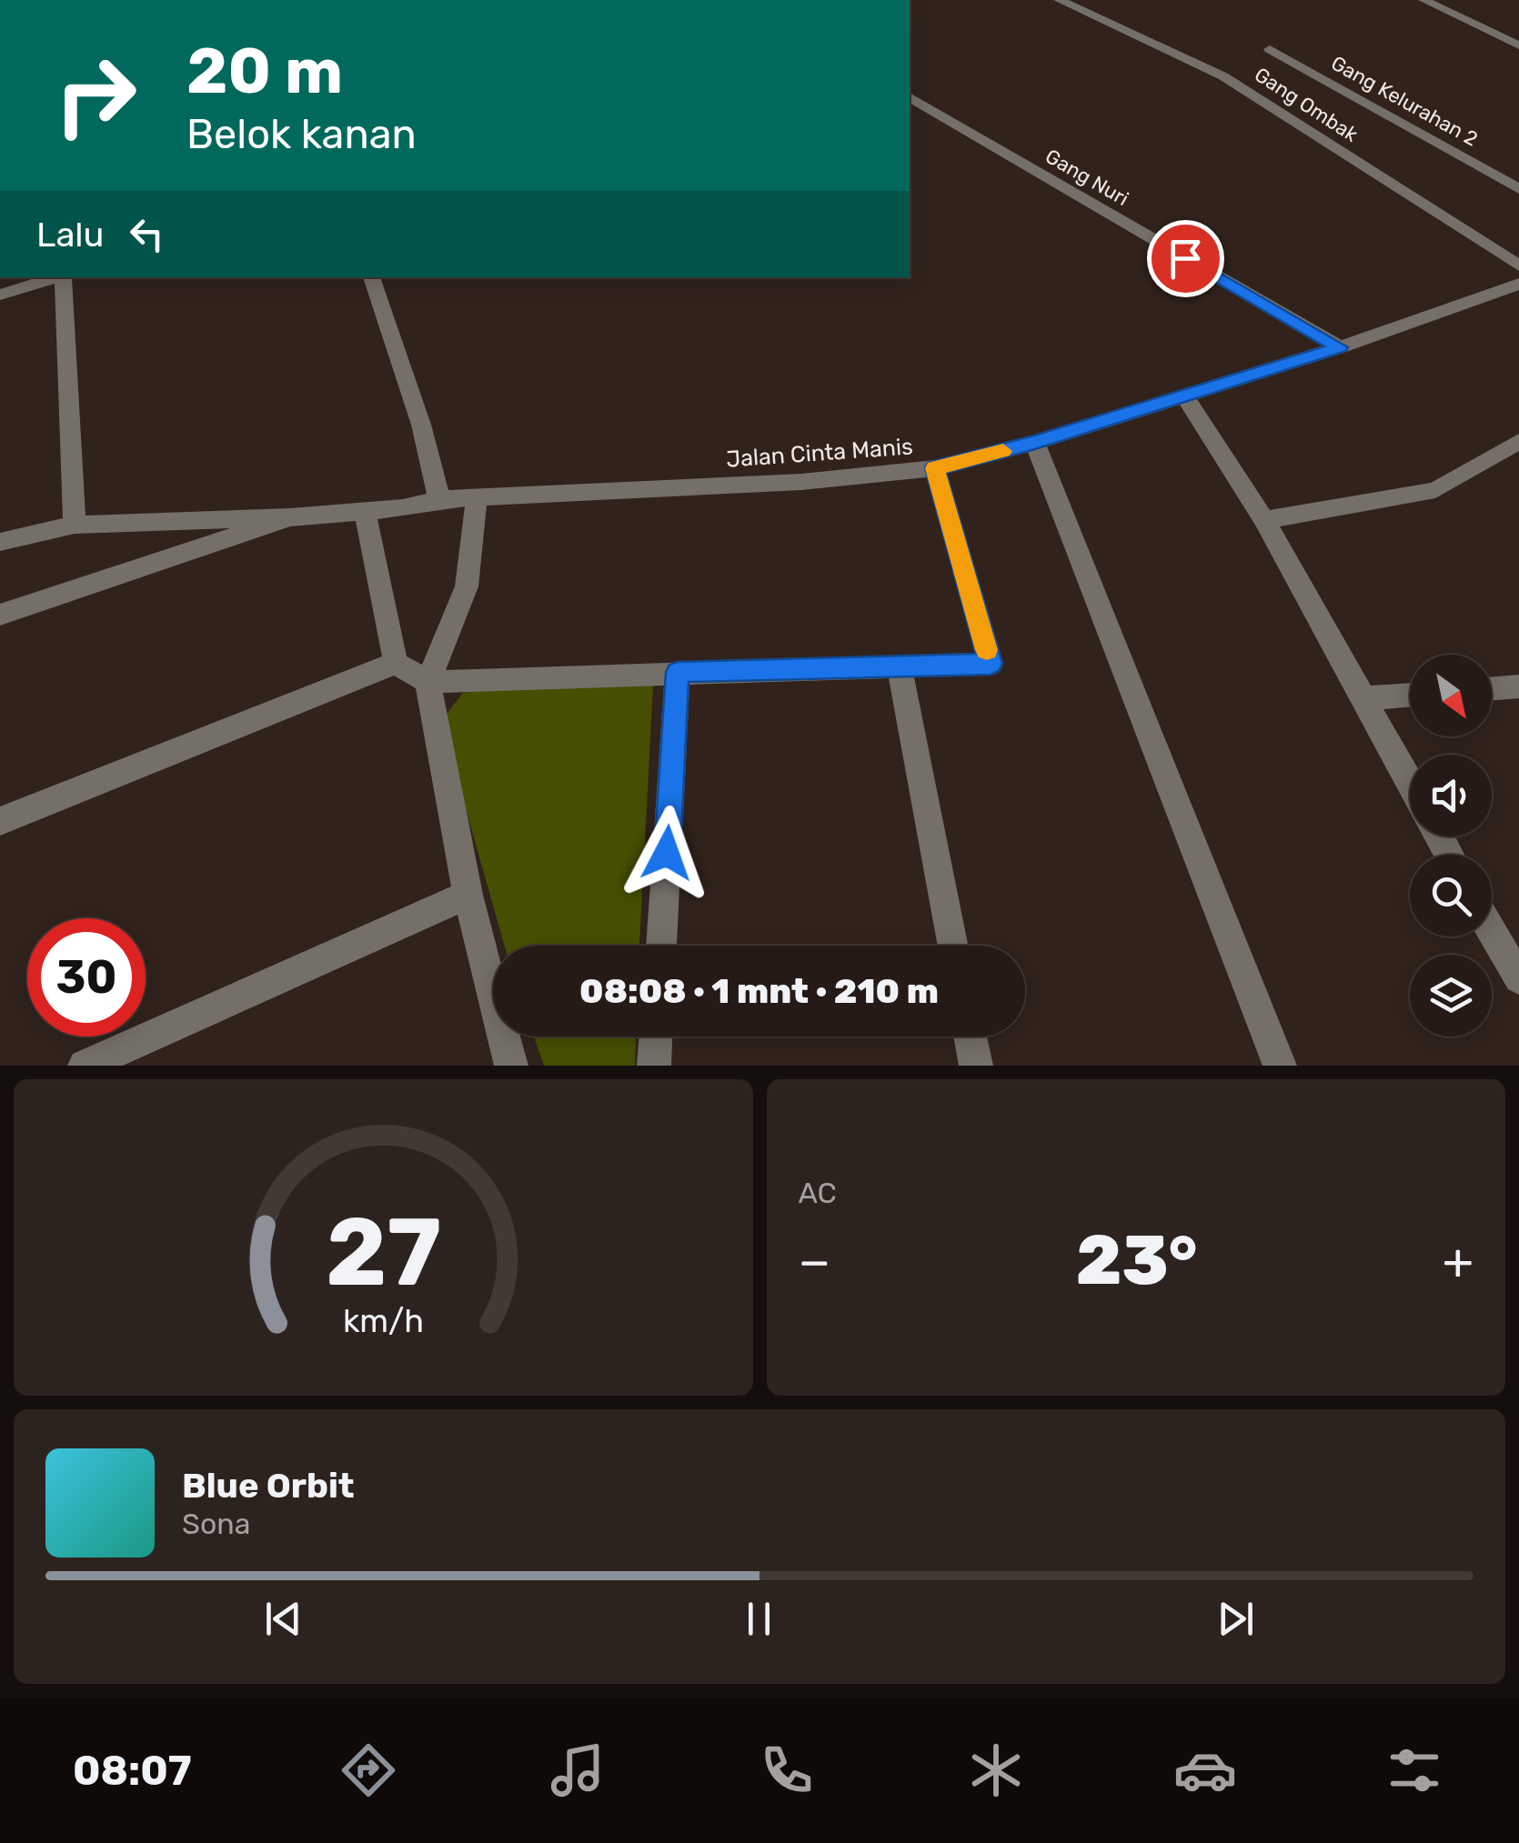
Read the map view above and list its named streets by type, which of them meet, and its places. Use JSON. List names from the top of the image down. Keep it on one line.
{"streets":{"street":["Gang Kelurahan 2","Gang Ombak","Gang Nuri","Jalan Cinta Manis"]},"crossings":[["Gang Nuri","Jalan Cinta Manis"]],"north":"bottom right","page":{"turn":["20 m","Belok kanan"],"then":"Lalu","limit":"30","trip":"08:08 · 1 mnt · 210 m","tile":"AC","heat":["−","23°","+"],"song":["Blue Orbit","Sona"],"tabs":"08:07","gauge":["27","km/h"]}}
